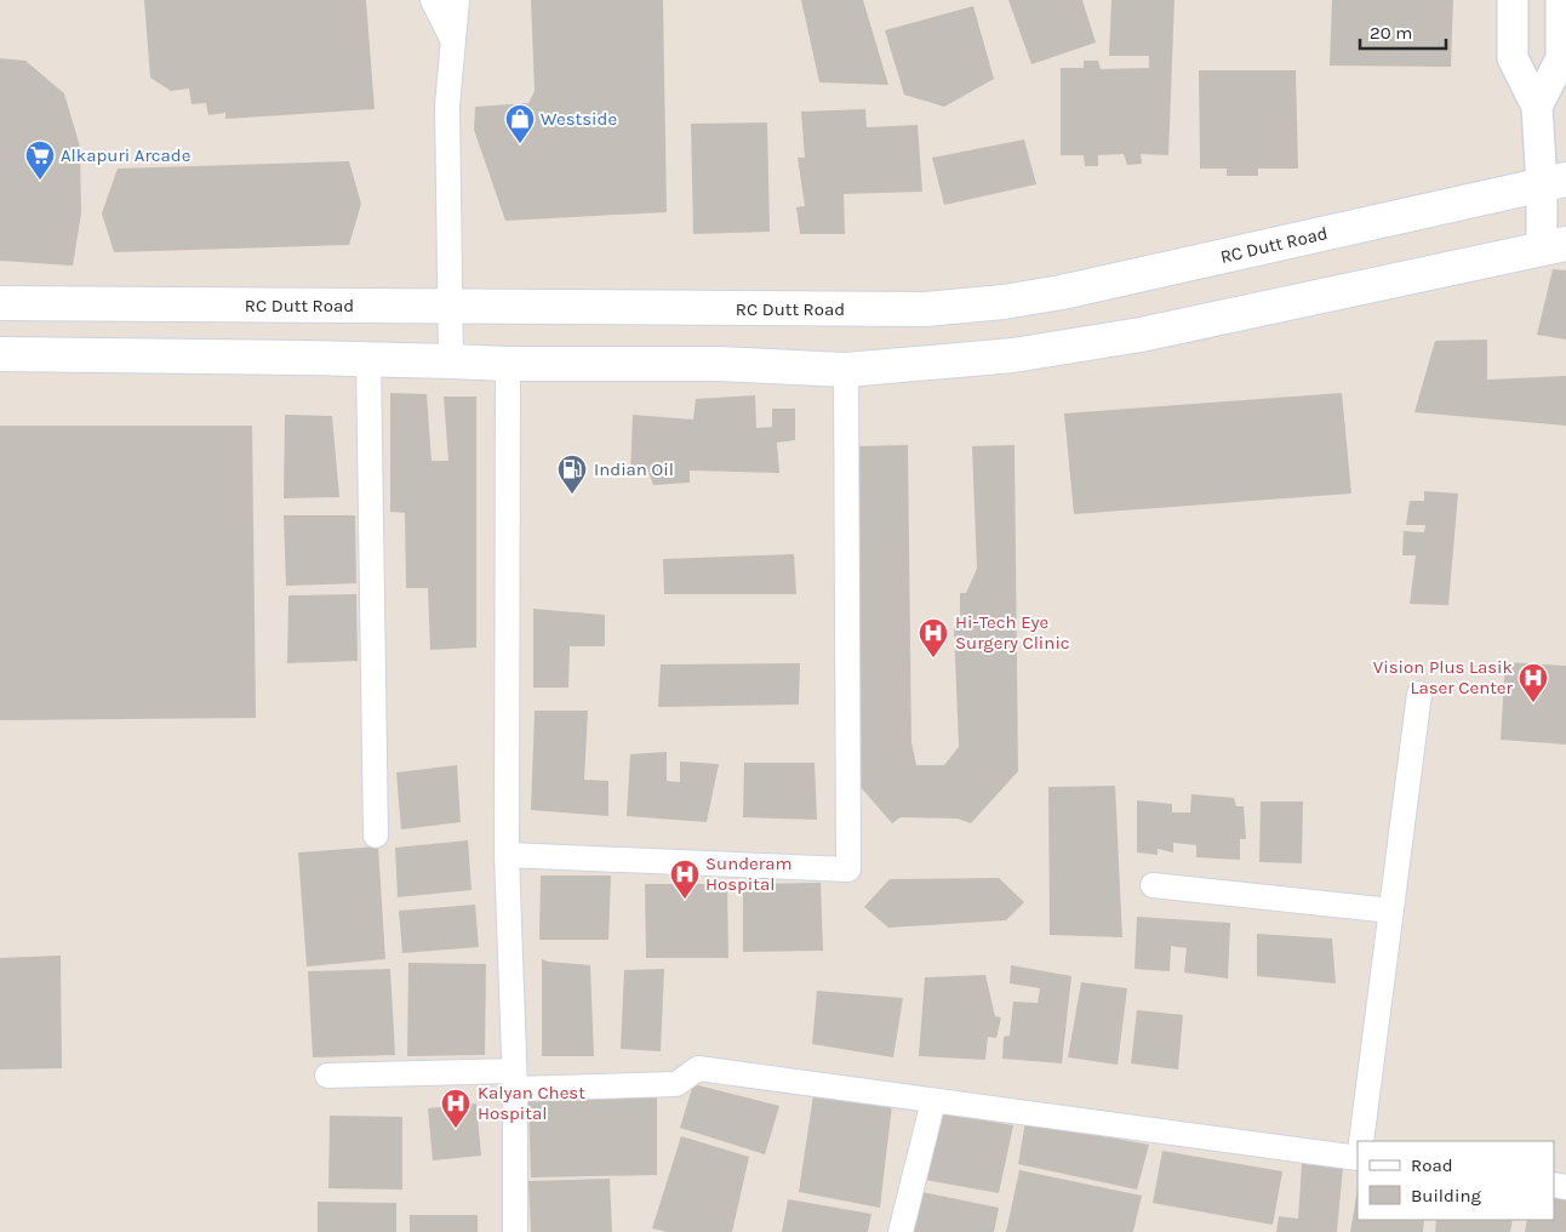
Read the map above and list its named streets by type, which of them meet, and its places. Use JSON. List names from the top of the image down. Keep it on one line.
{"streets":{"main road":["RC Dutt Road"]},"places":{"shop":["Westside"],"supermarket":["Alkapuri Arcade"],"fuel station":["Indian Oil"],"hospital":["Hi-Tech Eye Surgery Clinic","Vision Plus Lasik Laser Center","Sunderam Hospital","Kalyan Chest Hospital"]},"legend":["Road","Building"],"scale_bar":"20 m"}
